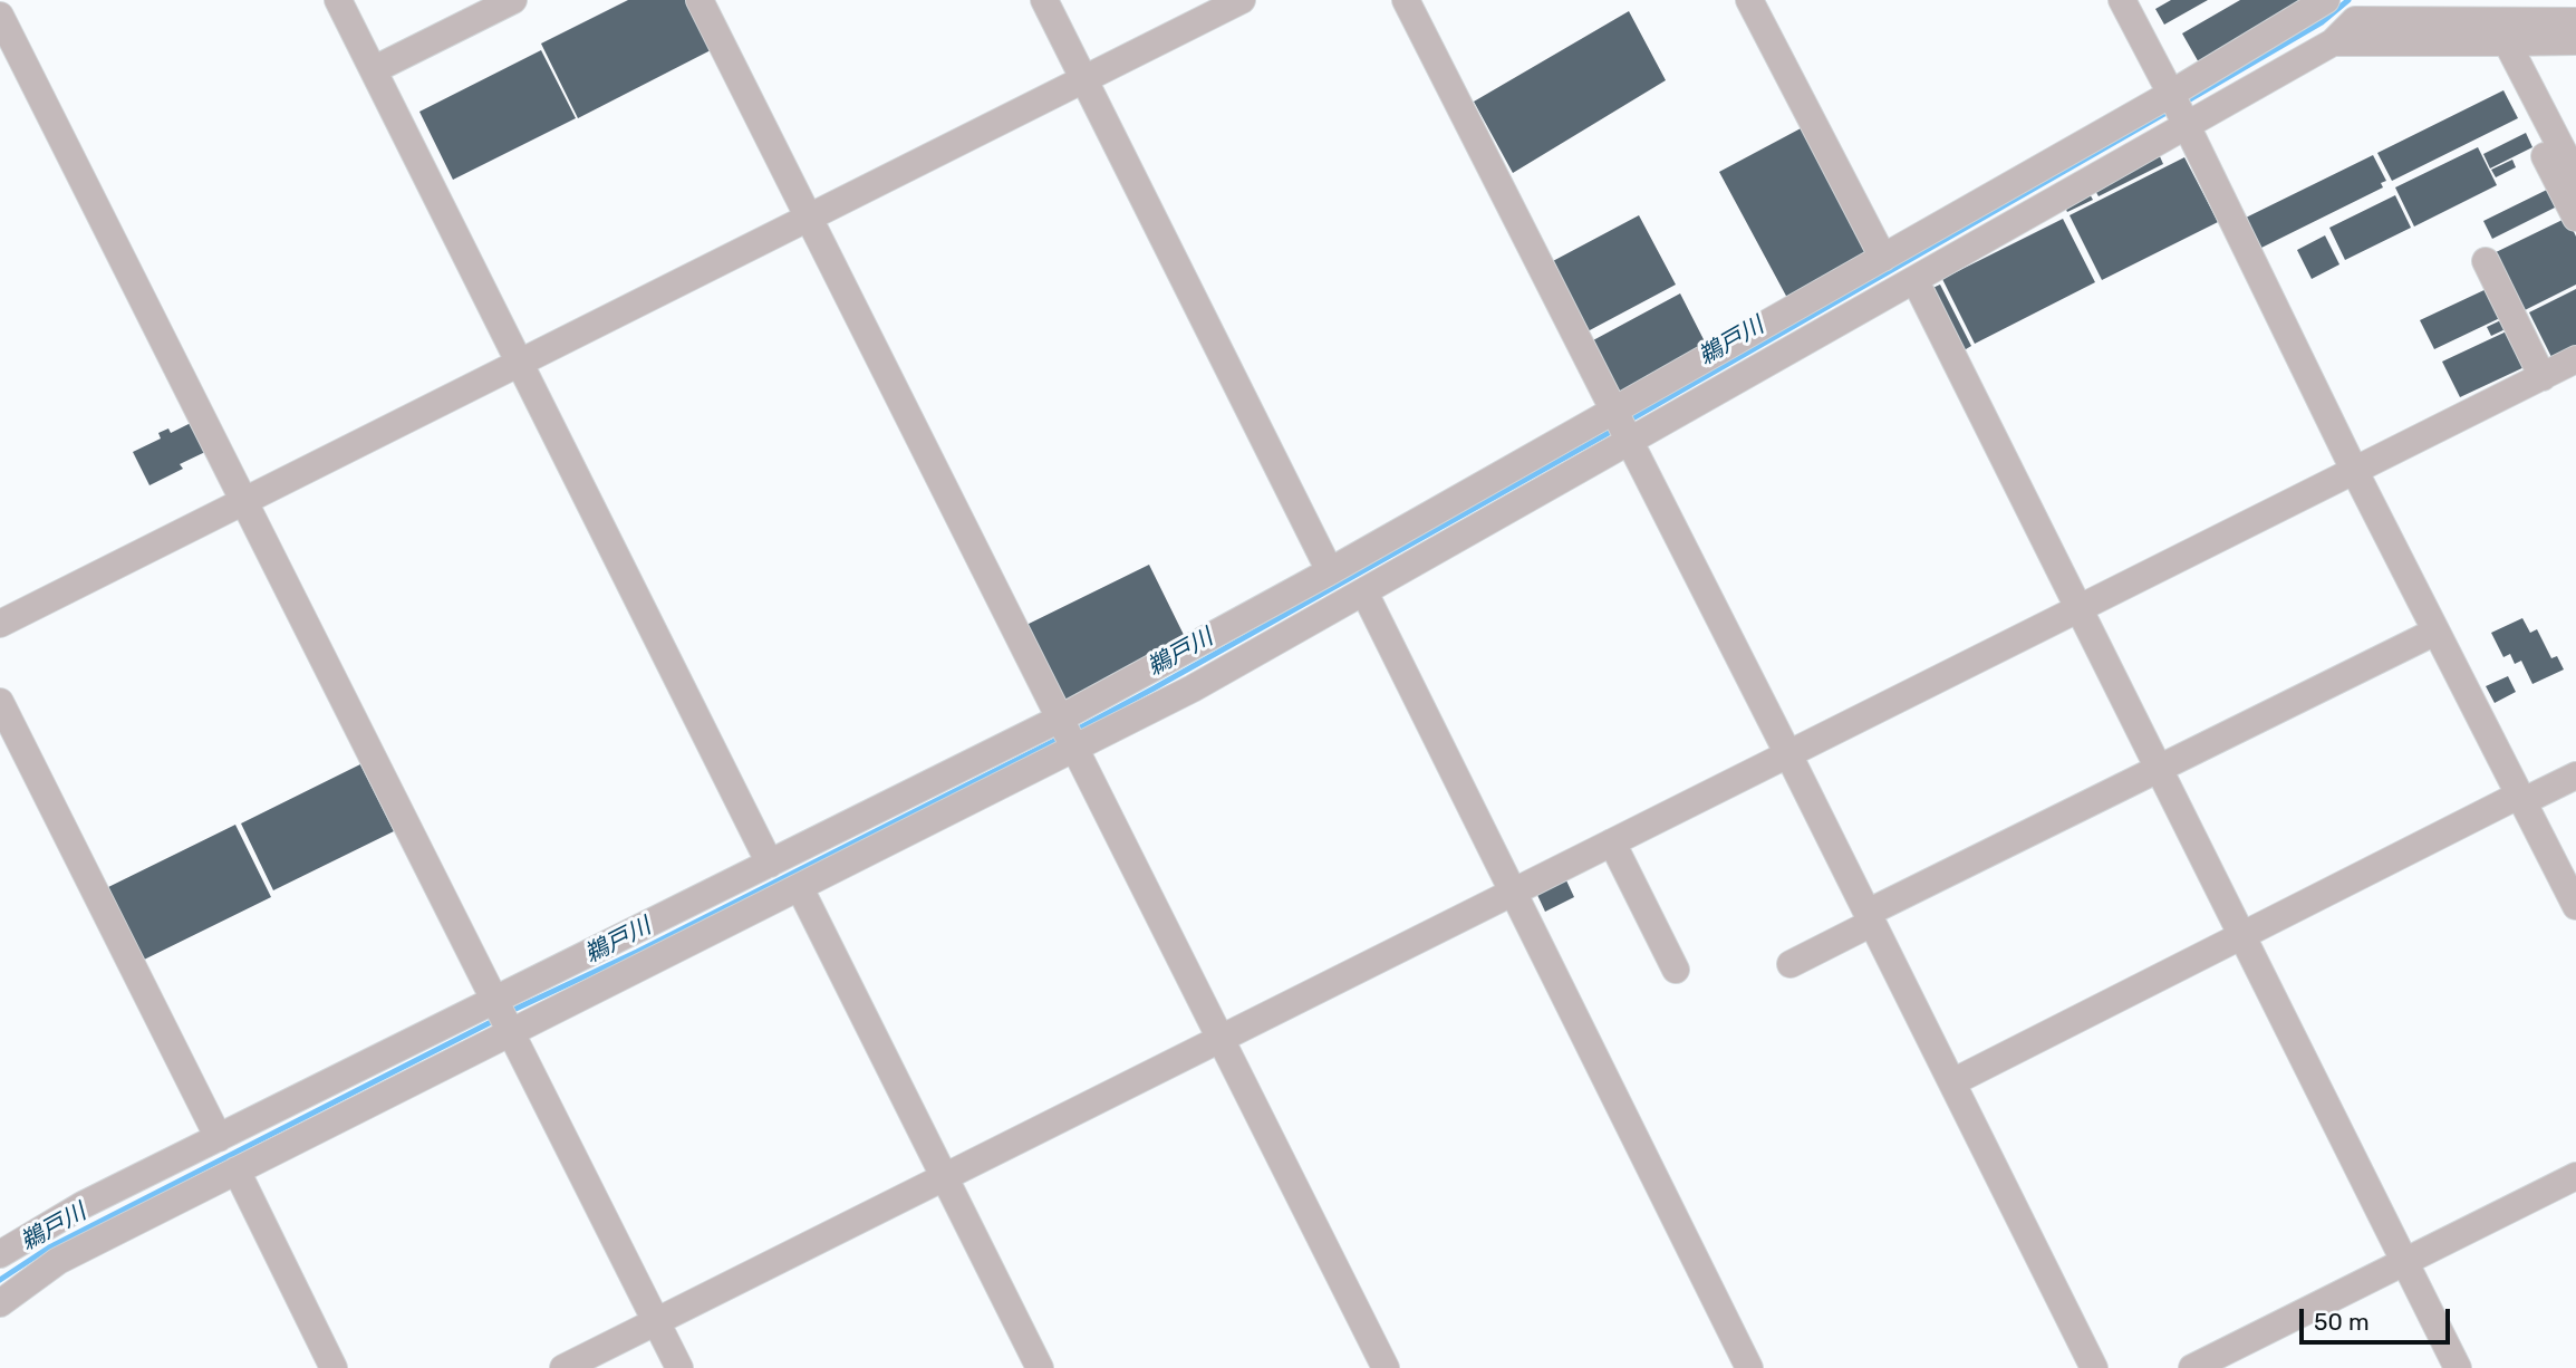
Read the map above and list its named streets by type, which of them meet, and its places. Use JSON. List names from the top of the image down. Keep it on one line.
{"water":["鵜戸川"],"scale_bar":"50 m"}
